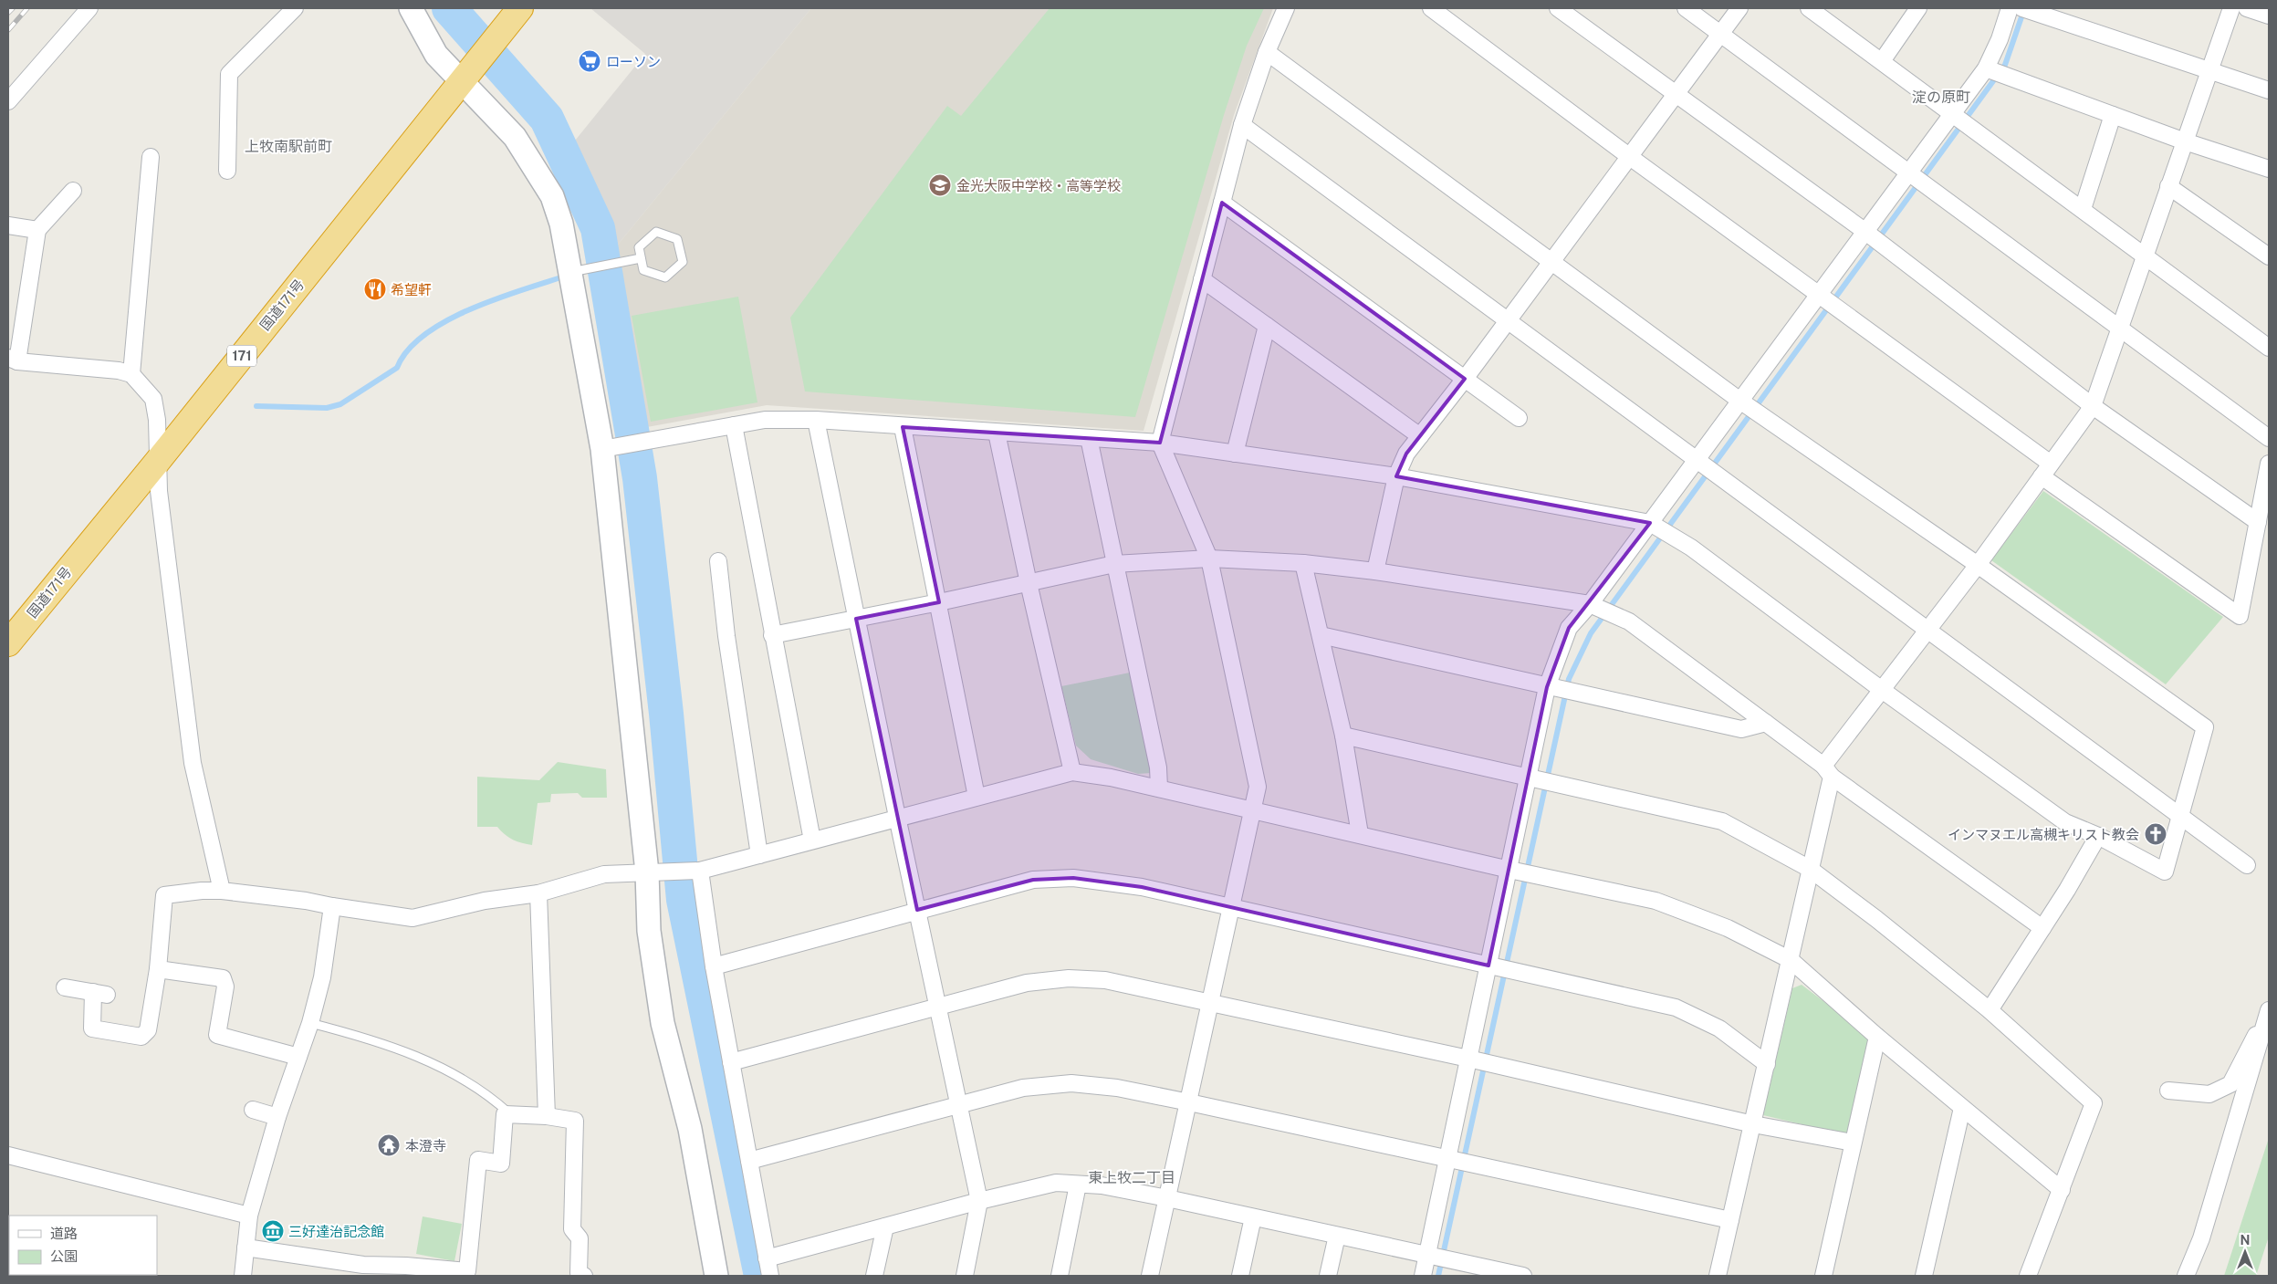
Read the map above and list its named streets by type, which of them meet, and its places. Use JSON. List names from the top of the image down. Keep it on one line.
{"streets":{"highway":["国道171号","171"]},"districts":["淀の原町","上牧南駅前町","東上牧二丁目"],"places":{"supermarket":["ローソン"],"school or university":["金光大阪中学校・高等学校"],"restaurant":["希望軒"],"church":["インマヌエル高槻キリスト教会"],"temple":["本澄寺"],"museum":["三好達治記念館"]},"legend":["道路","公園"],"north":"top"}
